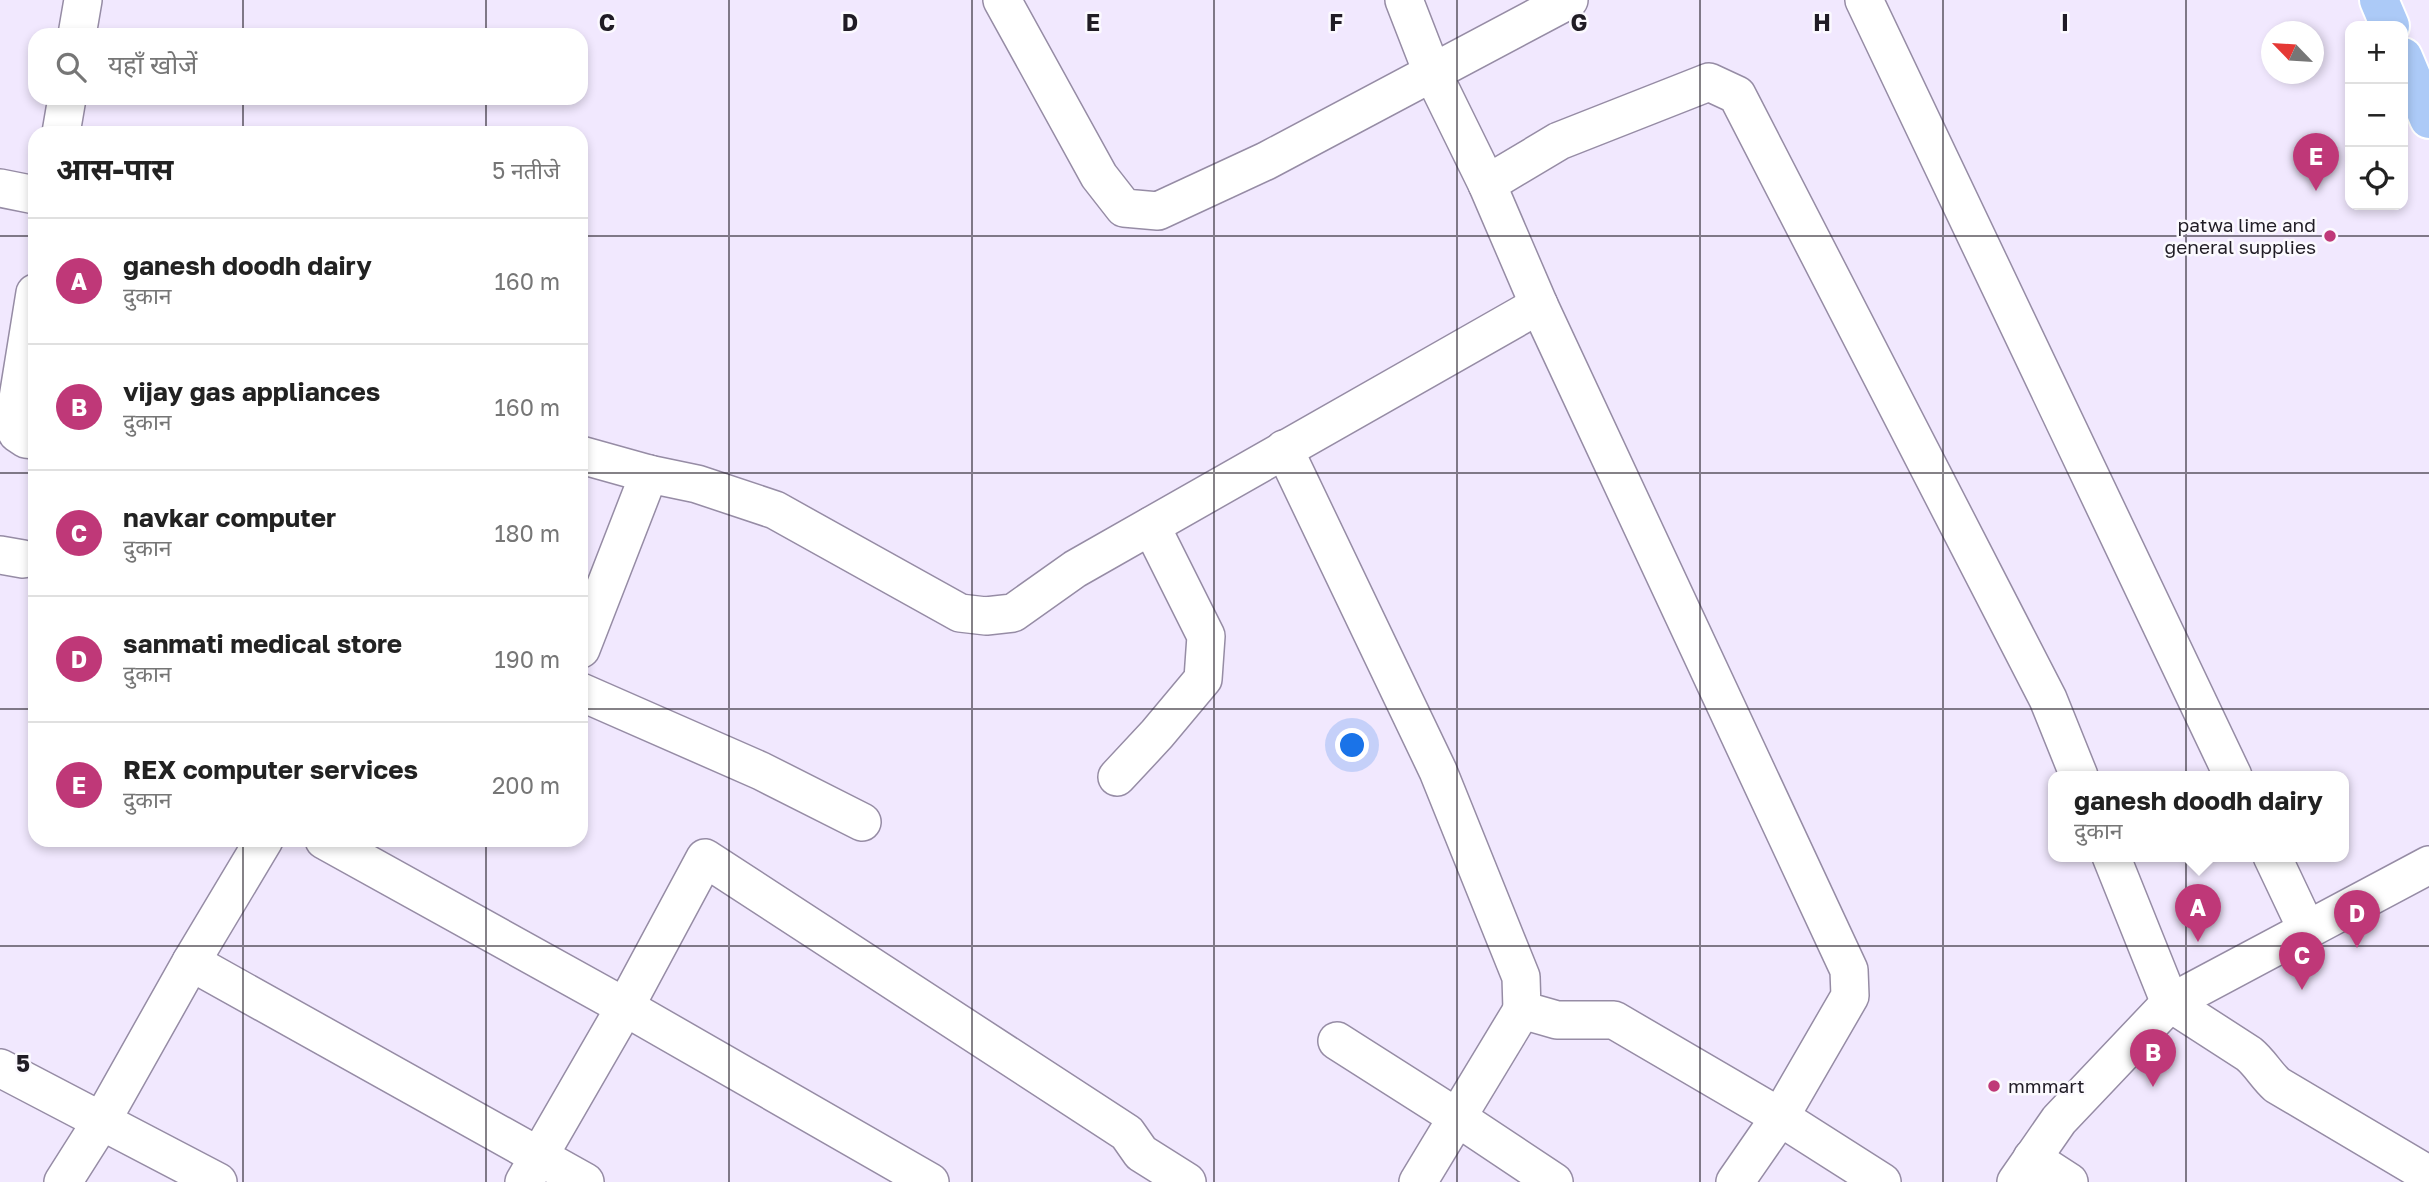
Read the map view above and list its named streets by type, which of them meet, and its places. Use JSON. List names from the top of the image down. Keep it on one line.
{"places":["patwa lime and general supplies","mmmart"],"north":"top left","page":{"map_buttons":["+","−"],"search":"यहाँ खोजें","heading":["आस-पास","5 नतीजे"],"pins":["E","A","D","C","B"],"list":[{"mark":"A","name":"ganesh doodh dairy","note":"दुकान","value":"160 m"},{"mark":"B","name":"vijay gas appliances","note":"दुकान","value":"160 m"},{"mark":"C","name":"navkar computer","note":"दुकान","value":"180 m"},{"mark":"D","name":"sanmati medical store","note":"दुकान","value":"190 m"},{"mark":"E","name":"REX computer services","note":"दुकान","value":"200 m"}],"popup":["ganesh doodh dairy","दुकान"]},"grid":{"columns":["C","D","E","F","G","H","I"],"rows":["5"]}}
